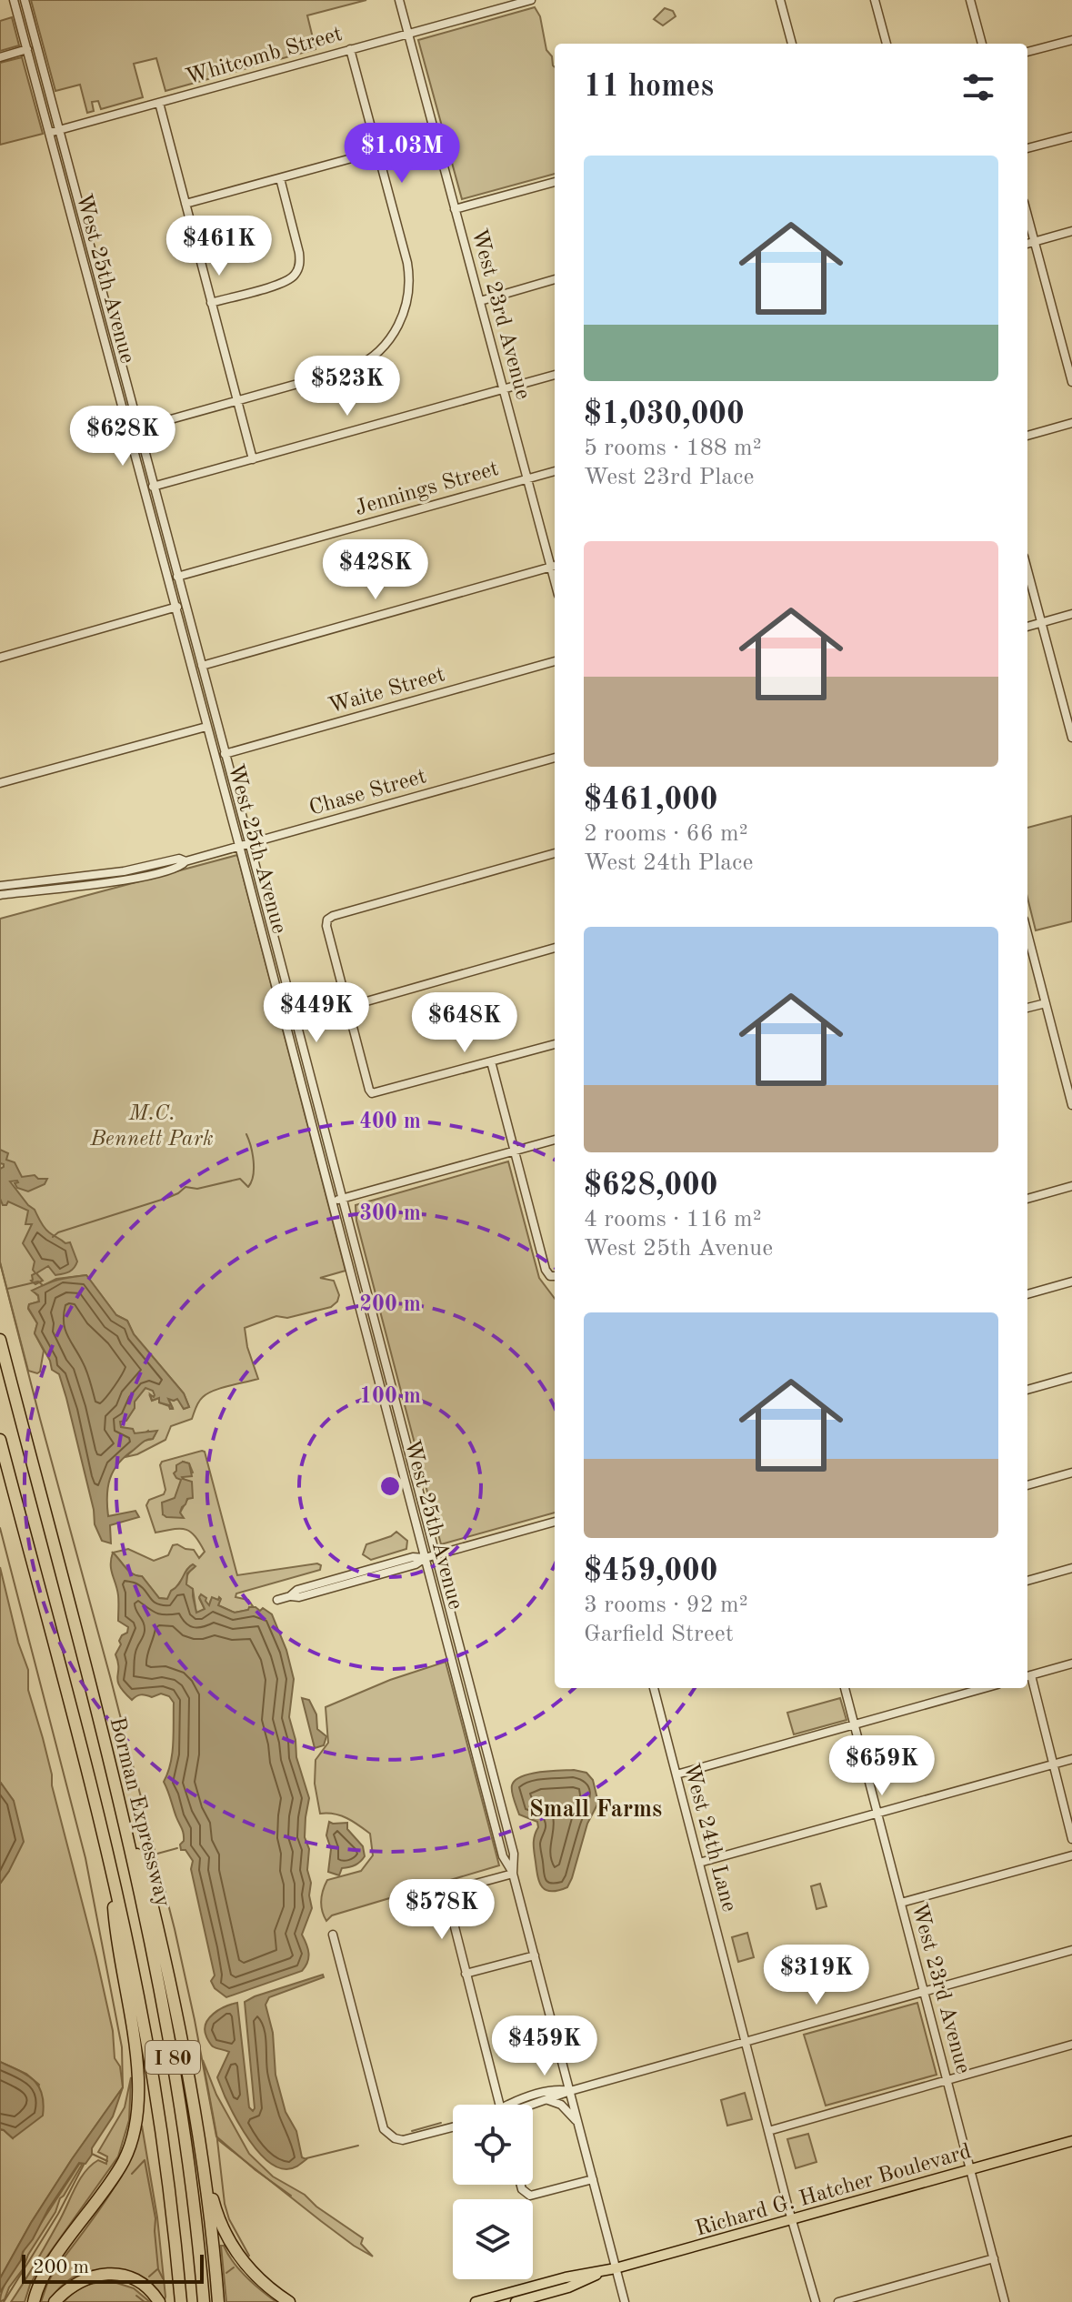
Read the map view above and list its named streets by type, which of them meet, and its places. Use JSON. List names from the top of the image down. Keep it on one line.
{"streets":{"highway":["Borman Expressway","I 80"],"main road":["Richard G. Hatcher Boulevard"],"street":["Whitcomb Street","West 25th Avenue","West 23rd Avenue","Jennings Street","Waite Street","Chase Street","West 24th Lane"]},"crossings":[["Whitcomb Street","West 25th Avenue"],["Whitcomb Street","West 23rd Avenue"],["West 25th Avenue","Jennings Street"],["West 25th Avenue","Waite Street"],["West 25th Avenue","Chase Street"],["West 25th Avenue","Richard G. Hatcher Boulevard"],["West 23rd Avenue","Jennings Street"],["West 23rd Avenue","Richard G. Hatcher Boulevard"],["West 24th Lane","Richard G. Hatcher Boulevard"]],"districts":["Small Farms"],"parks":["M.C. Bennett Park"],"scale_bar":"200 m","page":{"heading":"11 homes","price":["$1.03M","$461K","$523K","$628K","$428K","$449K","$648K","$659K","$578K","$319K","$459K"],"list":[{"name":"$1,030,000","note":"5 rooms · 188 m² · West 23rd Place"},{"name":"$461,000","note":"2 rooms · 66 m² · West 24th Place"},{"name":"$628,000","note":"4 rooms · 116 m² · West 25th Avenue"},{"name":"$459,000","note":"3 rooms · 92 m² · Garfield Street"}],"scale":"200 m"},"rings":["400 m","300 m","200 m","100 m"]}
